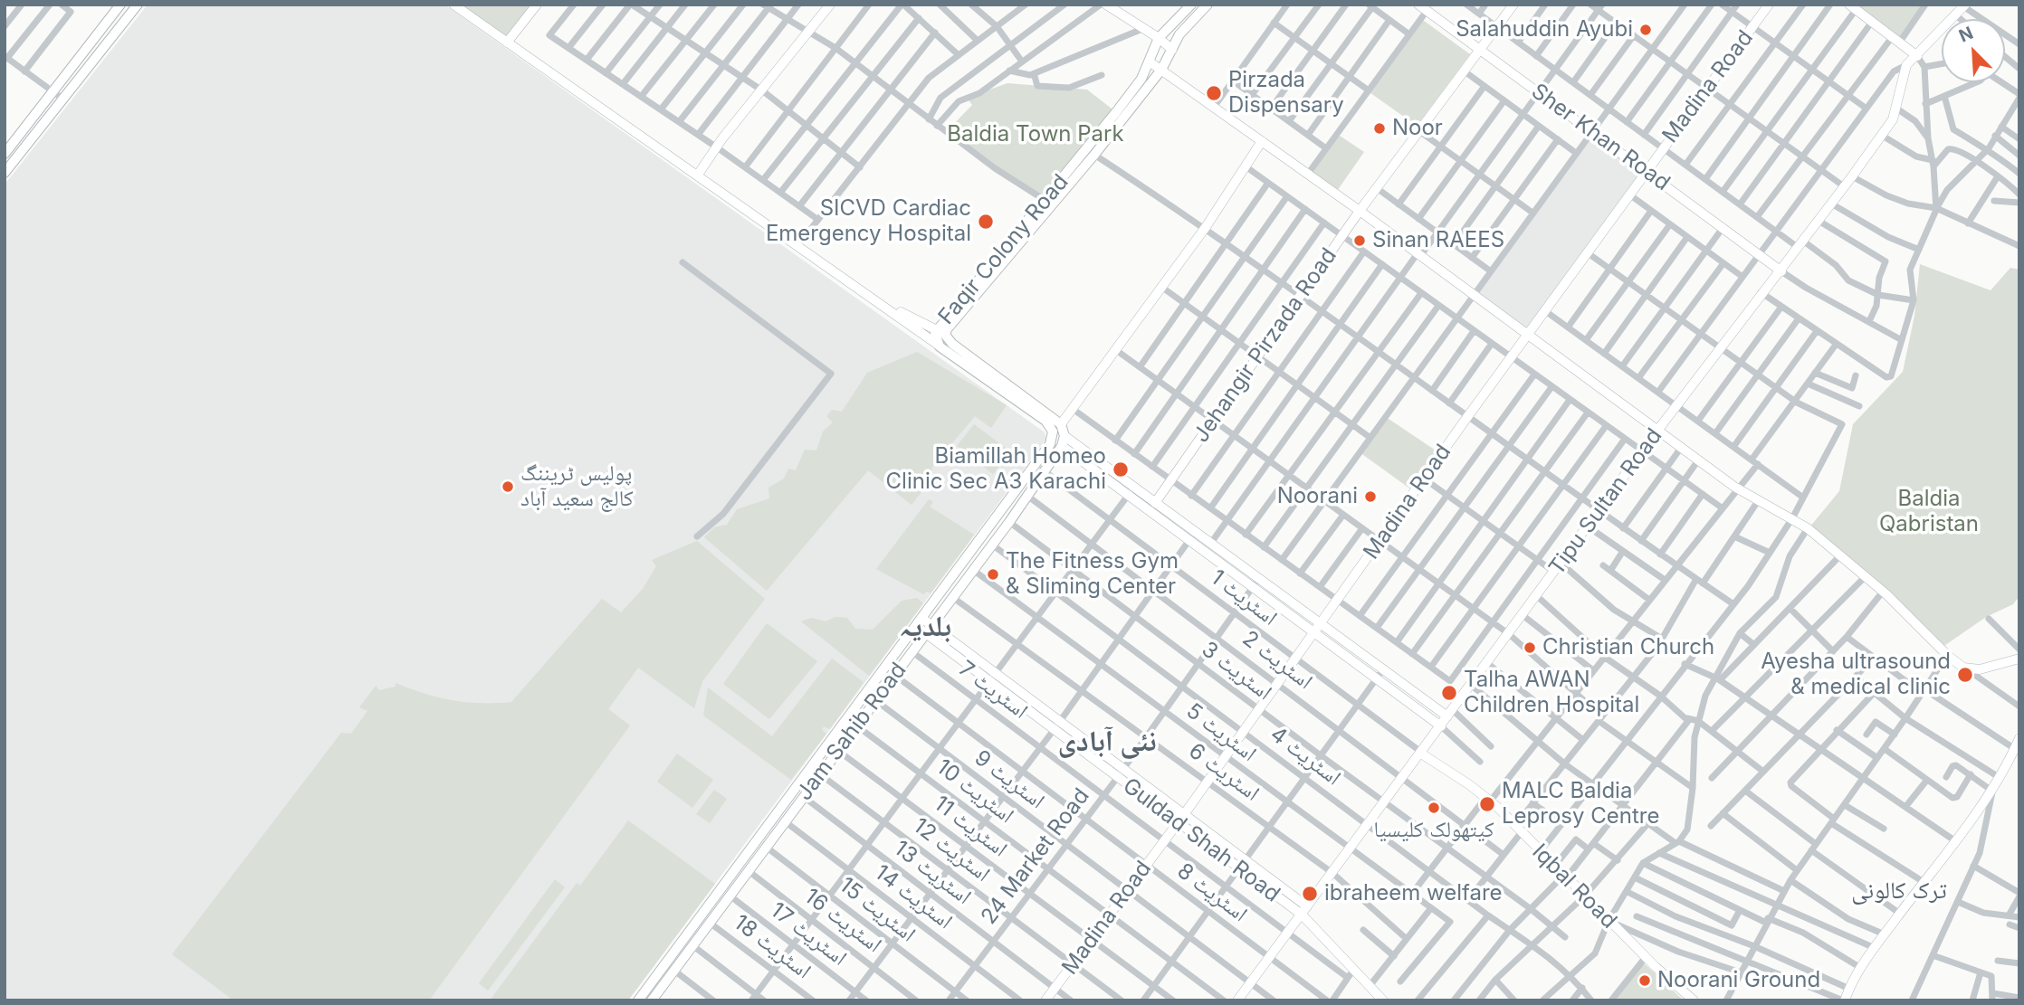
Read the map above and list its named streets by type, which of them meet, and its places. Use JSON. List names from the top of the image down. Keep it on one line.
{"streets":{"main road":["Faqir Colony Road","Jam Sahib Road"],"street":["Madina Road","Sher Khan Road","Jehangir Pirzada Road","Tipu Sultan Road","اسٹریٹ 1","اسٹریٹ 2","اسٹریٹ 3","اسٹریٹ 7","اسٹریٹ 5","اسٹریٹ 4","اسٹریٹ 6","اسٹریٹ 9","اسٹریٹ 10","اسٹریٹ 11","Guldad Shah Road","اسٹریٹ 12","24 Market Road","اسٹریٹ 13","Iqbal Road","اسٹریٹ 8","اسٹریٹ 14","اسٹریٹ 15","اسٹریٹ 16","اسٹریٹ 17","اسٹریٹ 18"]},"crossings":[["Madina Road","Sher Khan Road"],["Madina Road","اسٹریٹ 1"],["Madina Road","اسٹریٹ 2"],["Madina Road","اسٹریٹ 3"],["Madina Road","اسٹریٹ 7"],["Madina Road","اسٹریٹ 5"],["Madina Road","اسٹریٹ 4"],["Madina Road","اسٹریٹ 6"],["Madina Road","اسٹریٹ 9"],["Madina Road","اسٹریٹ 10"],["Madina Road","اسٹریٹ 11"],["Madina Road","Guldad Shah Road"],["Madina Road","اسٹریٹ 12"],["Madina Road","اسٹریٹ 13"],["Madina Road","اسٹریٹ 8"],["Sher Khan Road","Jehangir Pirzada Road"],["Sher Khan Road","Tipu Sultan Road"],["Faqir Colony Road","Jam Sahib Road"],["Tipu Sultan Road","اسٹریٹ 1"],["Tipu Sultan Road","اسٹریٹ 2"],["Tipu Sultan Road","اسٹریٹ 3"],["Tipu Sultan Road","اسٹریٹ 7"],["Tipu Sultan Road","اسٹریٹ 5"],["Tipu Sultan Road","اسٹریٹ 4"],["Tipu Sultan Road","اسٹریٹ 6"],["Tipu Sultan Road","اسٹریٹ 9"],["Tipu Sultan Road","Guldad Shah Road"],["Tipu Sultan Road","Iqbal Road"],["Tipu Sultan Road","اسٹریٹ 8"],["اسٹریٹ 1","Jam Sahib Road"],["اسٹریٹ 1","24 Market Road"],["اسٹریٹ 1","Iqbal Road"],["اسٹریٹ 2","Jam Sahib Road"],["اسٹریٹ 2","24 Market Road"],["اسٹریٹ 3","Jam Sahib Road"],["اسٹریٹ 3","24 Market Road"],["اسٹریٹ 7","Jam Sahib Road"],["اسٹریٹ 7","24 Market Road"],["Jam Sahib Road","اسٹریٹ 5"],["Jam Sahib Road","اسٹریٹ 4"],["Jam Sahib Road","اسٹریٹ 6"],["Jam Sahib Road","اسٹریٹ 9"],["Jam Sahib Road","اسٹریٹ 10"],["Jam Sahib Road","اسٹریٹ 11"],["Jam Sahib Road","Guldad Shah Road"],["Jam Sahib Road","اسٹریٹ 12"],["Jam Sahib Road","اسٹریٹ 13"],["Jam Sahib Road","اسٹریٹ 8"],["Jam Sahib Road","اسٹریٹ 14"],["Jam Sahib Road","اسٹریٹ 15"],["Jam Sahib Road","اسٹریٹ 16"],["Jam Sahib Road","اسٹریٹ 17"],["Jam Sahib Road","اسٹریٹ 18"],["اسٹریٹ 5","24 Market Road"],["اسٹریٹ 4","24 Market Road"],["اسٹریٹ 6","24 Market Road"],["اسٹریٹ 9","24 Market Road"],["اسٹریٹ 10","24 Market Road"],["اسٹریٹ 11","24 Market Road"],["Guldad Shah Road","24 Market Road"],["اسٹریٹ 12","24 Market Road"],["24 Market Road","اسٹریٹ 13"],["24 Market Road","اسٹریٹ 8"],["24 Market Road","اسٹریٹ 14"],["24 Market Road","اسٹریٹ 15"]],"districts":["بلدیہ","نئی آبادی","ترک کالونی"],"parks":["Baldia Town Park","Baldia Qabristan"],"places":["Salahuddin Ayubi","Pirzada Dispensary","Noor","SICVD Cardiac Emergency Hospital","Sinan RAEES","Biamillah Homeo Clinic Sec A3 Karachi","پولیس ٹریننگ کالج سعید آباد","Noorani","The Fitness Gym & Sliming Center","Christian Church","Ayesha ultrasound & medical clinic","Talha AWAN Children Hospital","MALC Baldia Leprosy Centre","کیتھولک کلیسیا","ibraheem welfare","Noorani Ground"],"north":"top left"}
